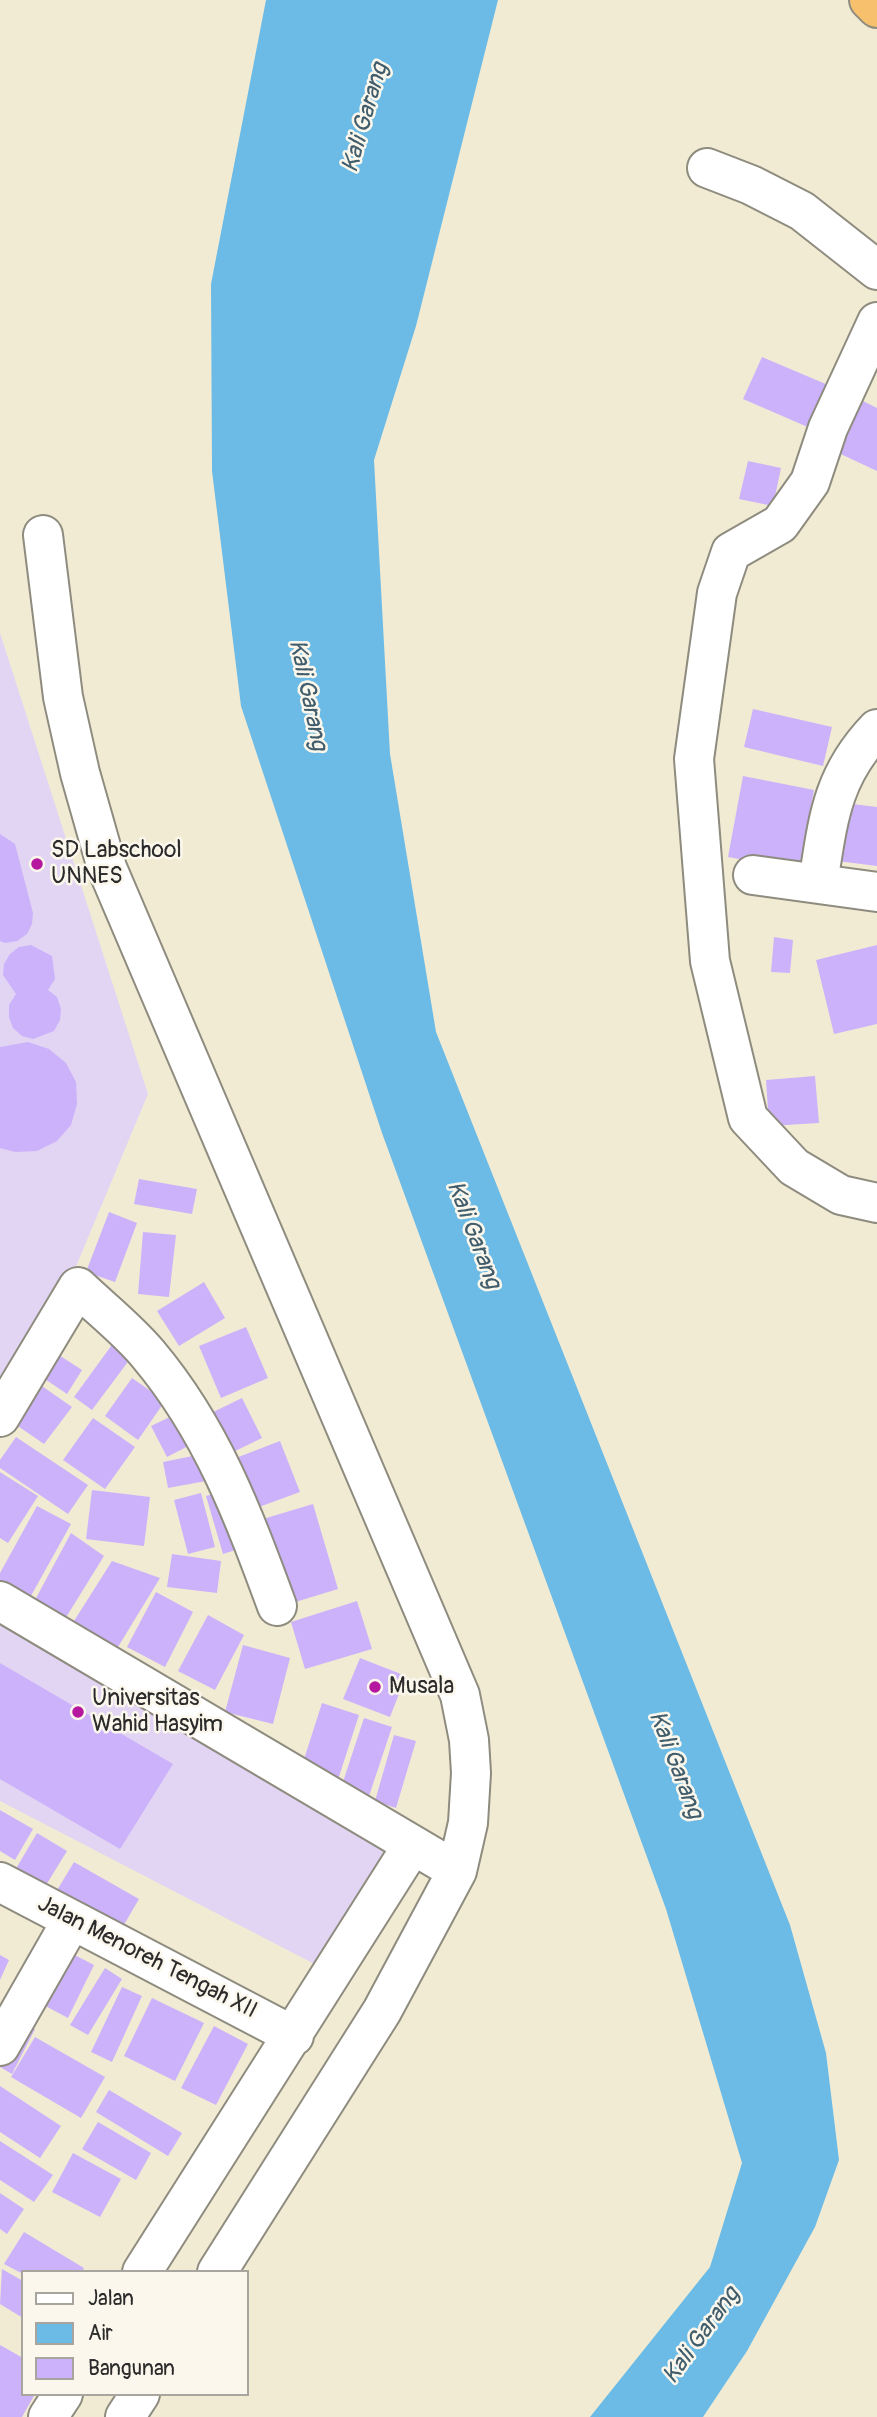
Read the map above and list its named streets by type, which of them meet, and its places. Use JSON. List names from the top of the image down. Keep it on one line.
{"streets":{"street":["Jalan Menoreh Tengah XII"]},"water":["Kali Garang"],"places":["SD Labschool UNNES","Musala","Universitas Wahid Hasyim"],"legend":["Jalan","Air","Bangunan"]}
